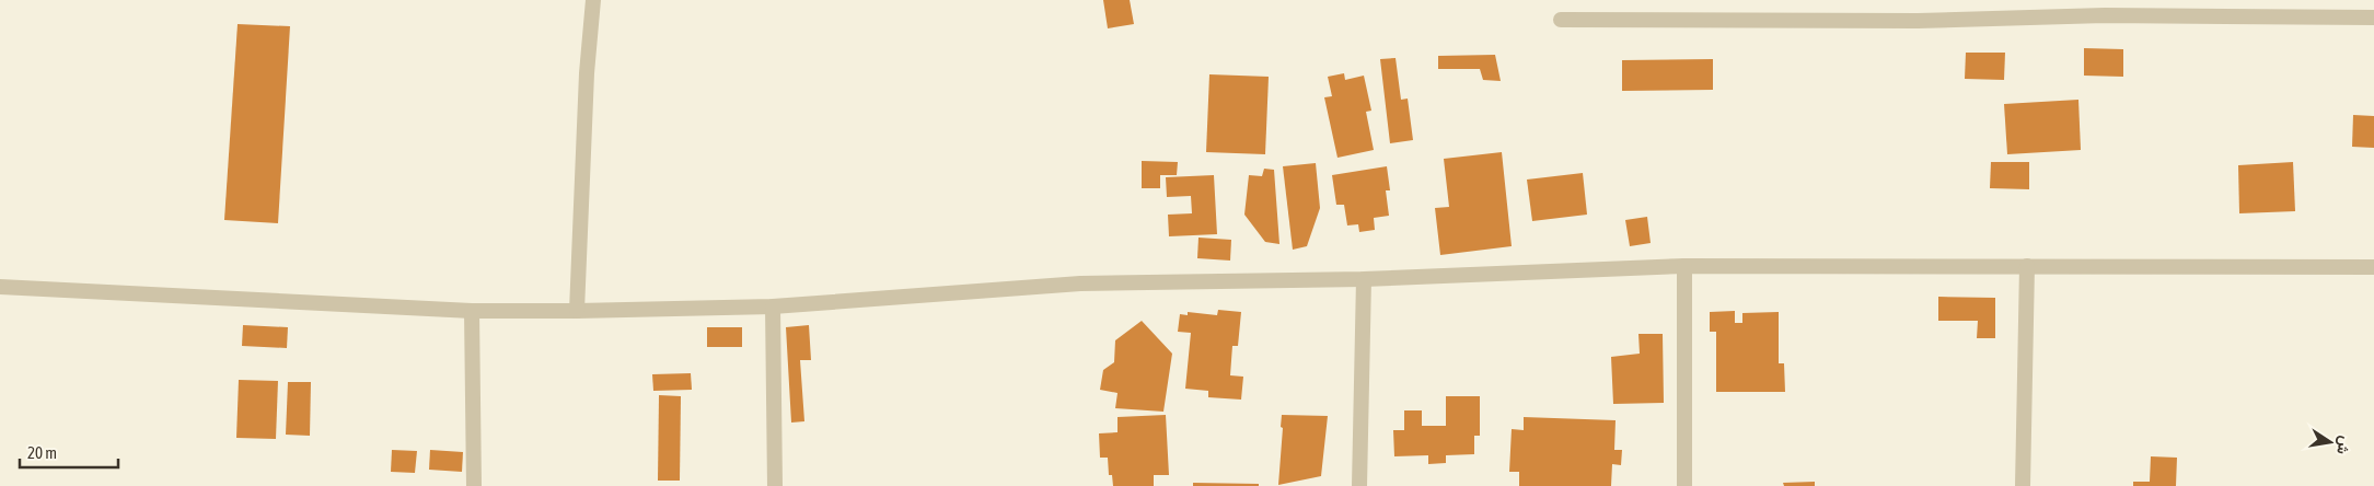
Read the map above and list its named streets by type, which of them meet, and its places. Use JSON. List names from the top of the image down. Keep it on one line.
{"scale_bar":"20 m","north":"right"}
